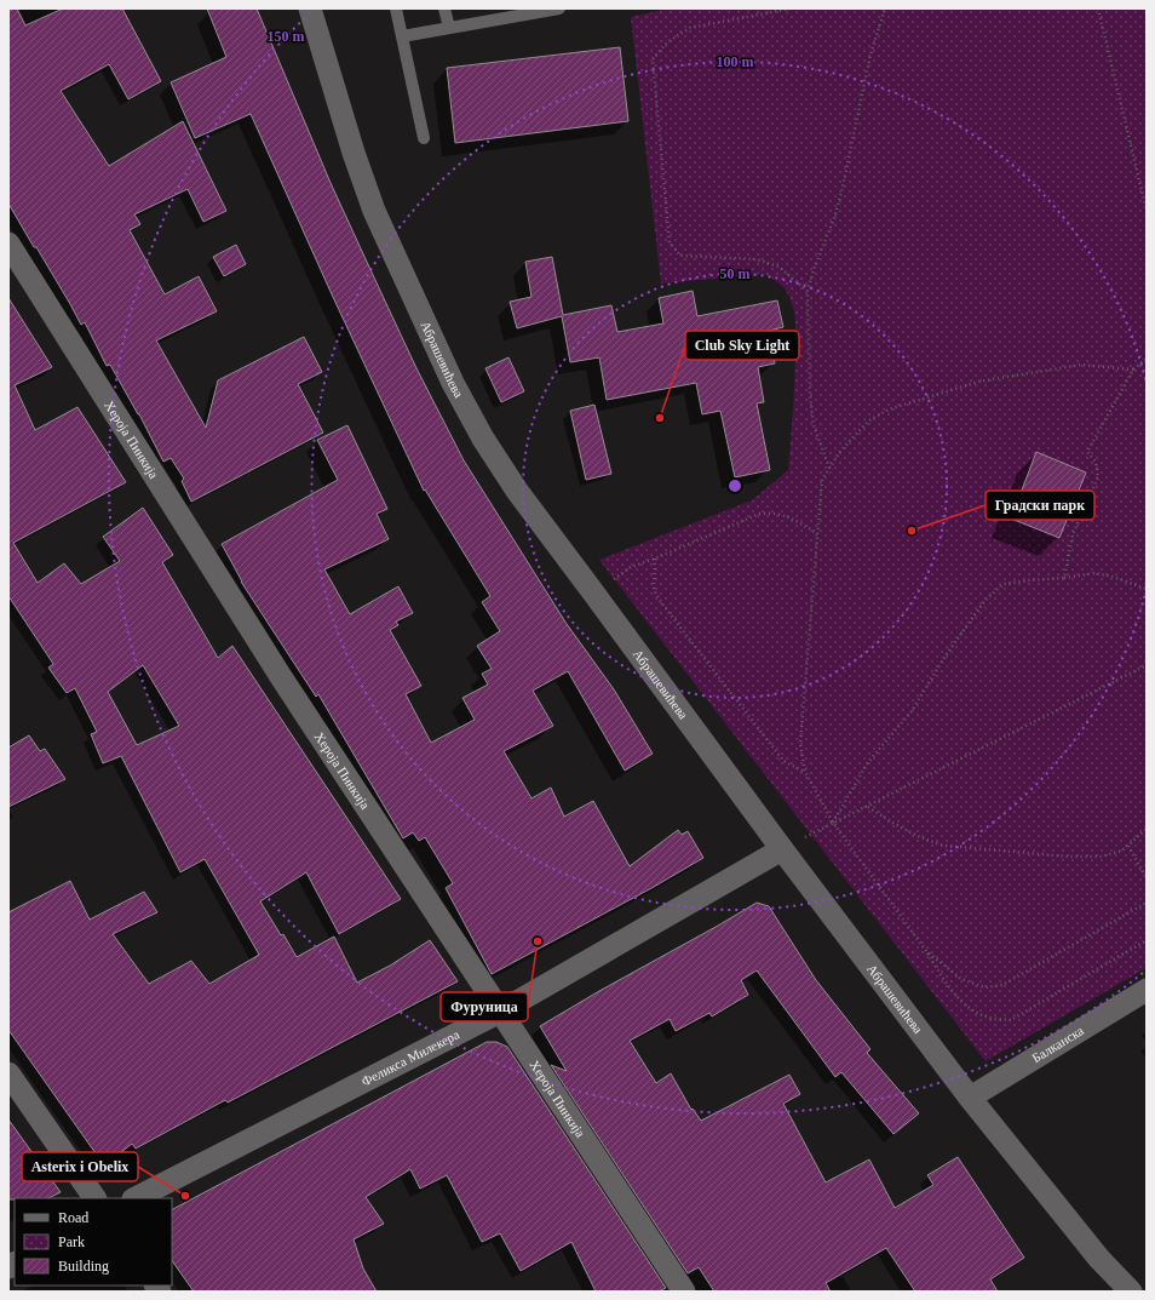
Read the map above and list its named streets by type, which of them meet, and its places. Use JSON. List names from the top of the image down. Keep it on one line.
{"streets":{"street":["Абрашевићева","Хероја Пинкија","Балканска","Феликса Милекера"]},"crossings":[["Абрашевићева","Балканска"],["Абрашевићева","Феликса Милекера"],["Хероја Пинкија","Феликса Милекера"]],"places":["Club Sky Light","Градски парк","Фуруница","Asterix i Obelix"],"legend":["Road","Park","Building"],"rings":["150 m","100 m","50 m"]}
